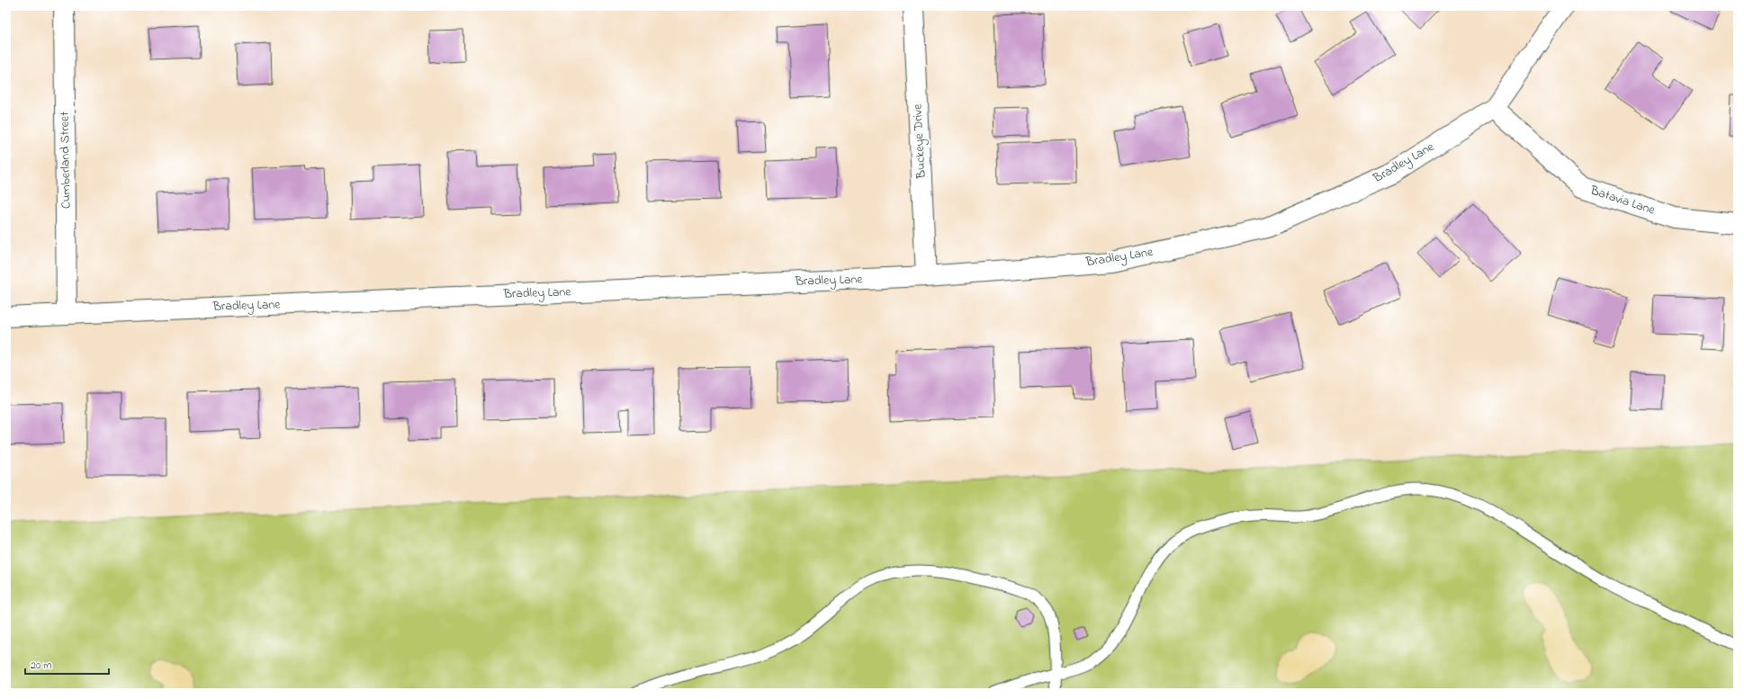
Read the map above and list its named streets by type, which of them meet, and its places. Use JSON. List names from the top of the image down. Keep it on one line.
{"streets":{"street":["Buckeye Drive","Cumberland Street","Bradley Lane","Batavia Lane"]},"crossings":[["Buckeye Drive","Bradley Lane"],["Cumberland Street","Bradley Lane"],["Bradley Lane","Batavia Lane"]],"scale_bar":"20 m"}
